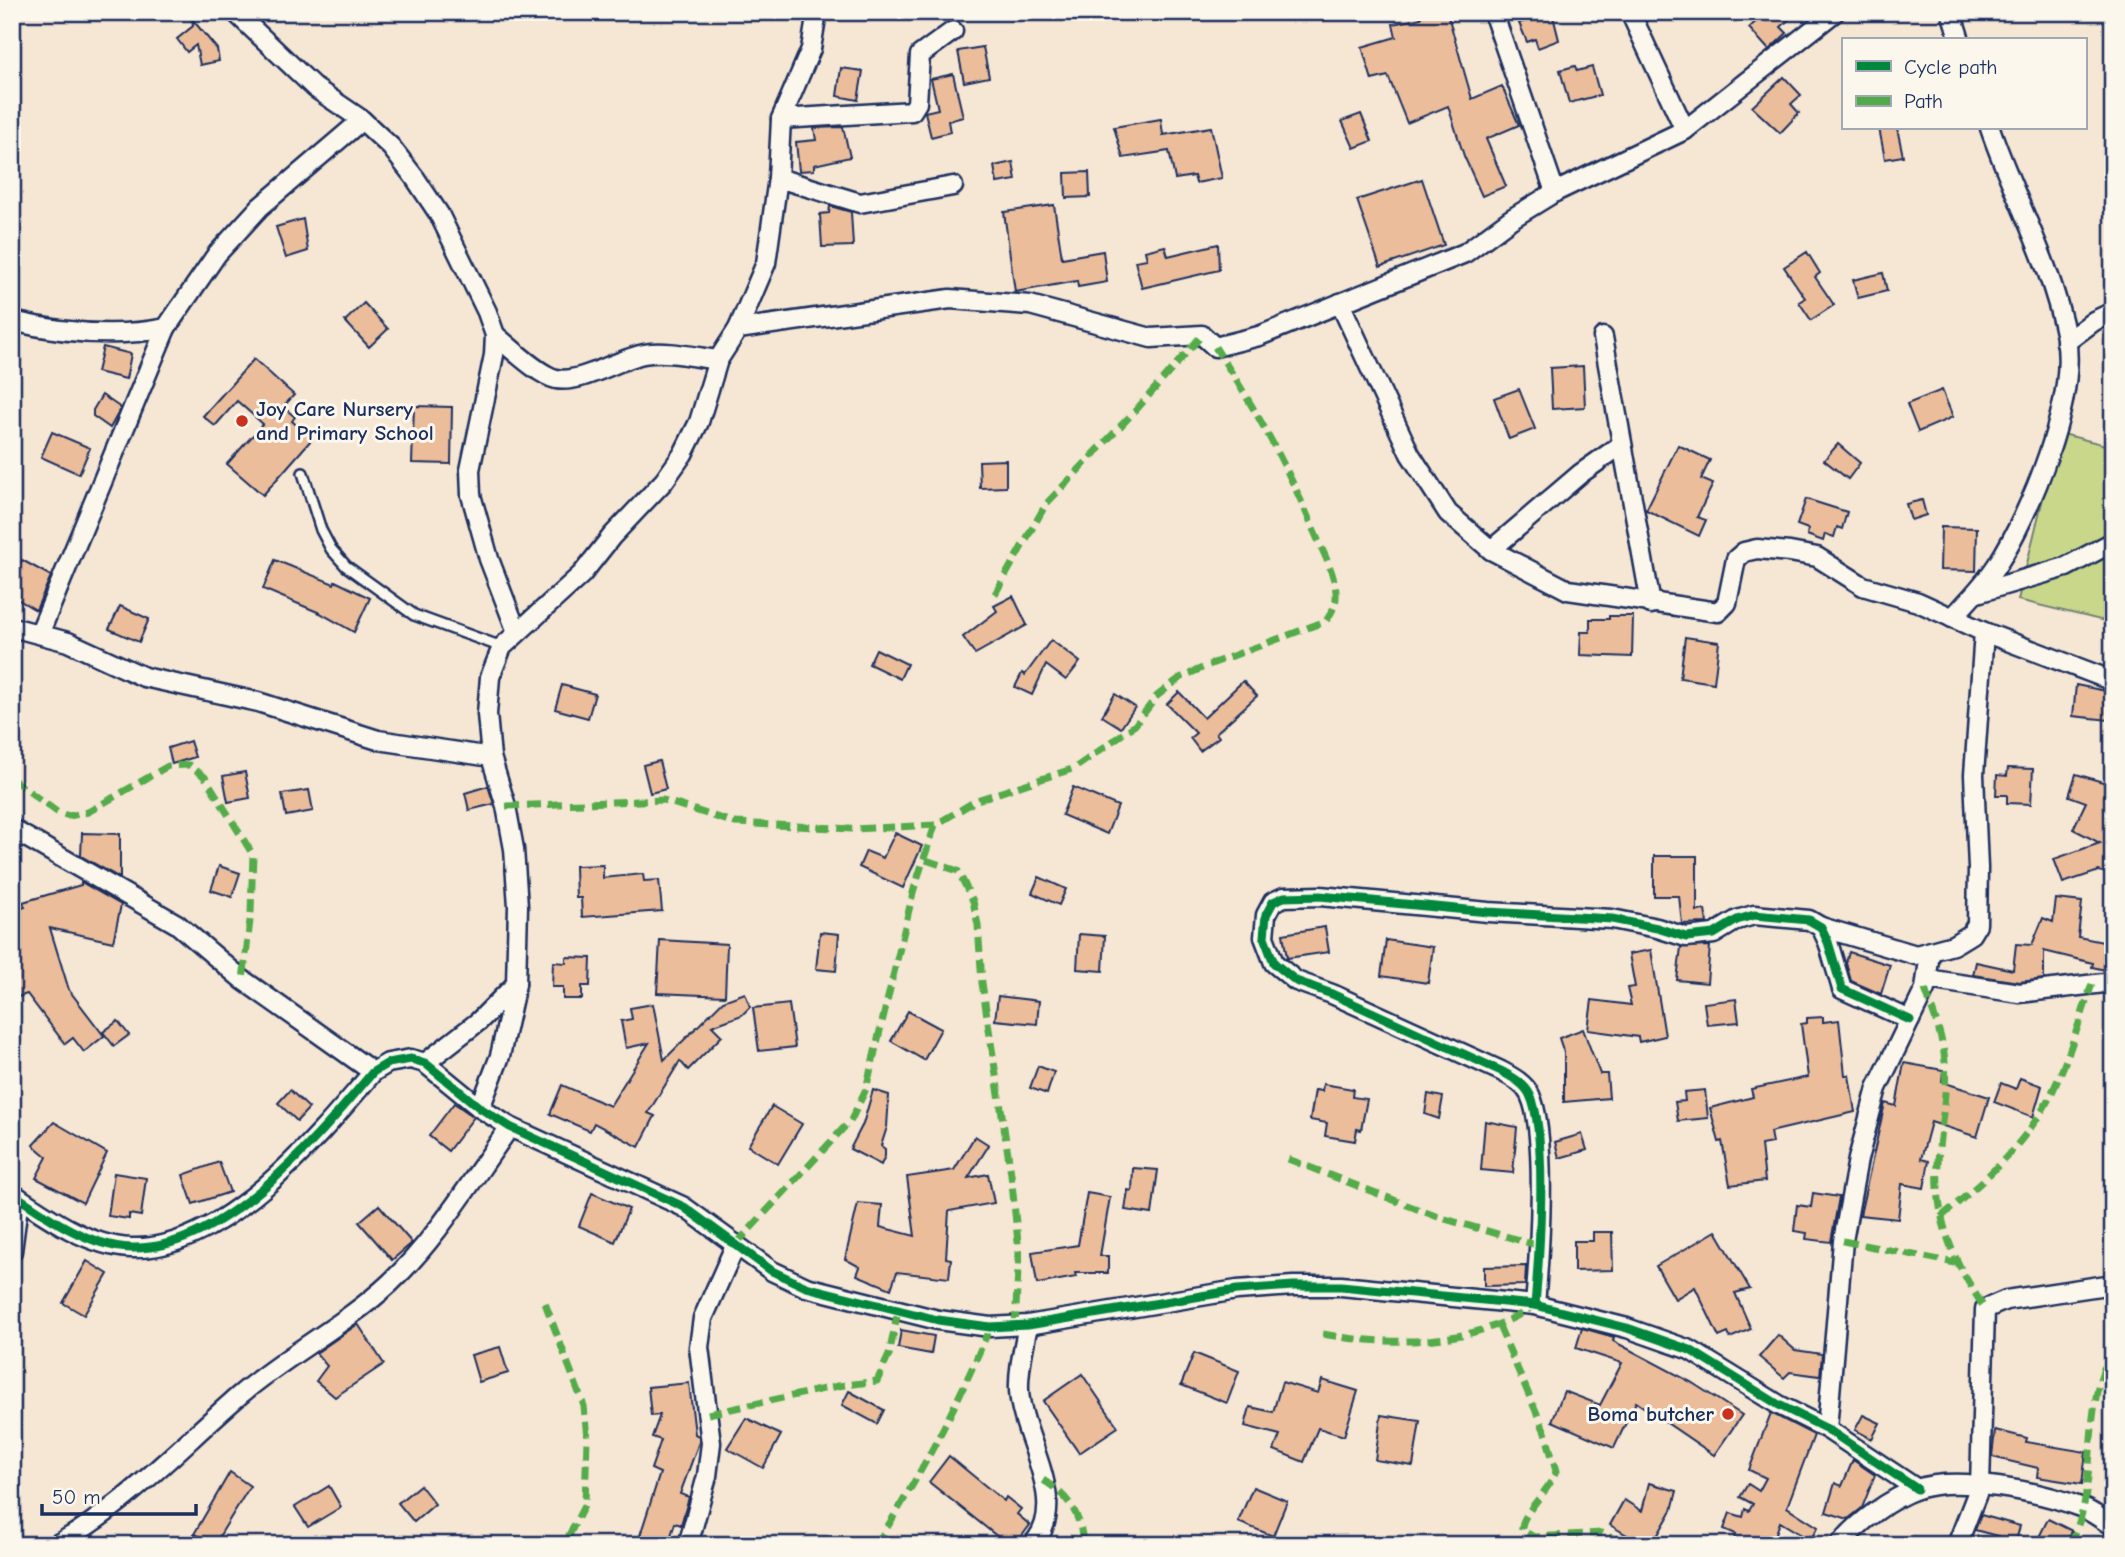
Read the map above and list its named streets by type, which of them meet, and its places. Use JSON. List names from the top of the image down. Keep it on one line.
{"places":["Joy Care Nursery and Primary School","Boma butcher"],"legend":["Cycle path","Path"],"scale_bar":"50 m"}
